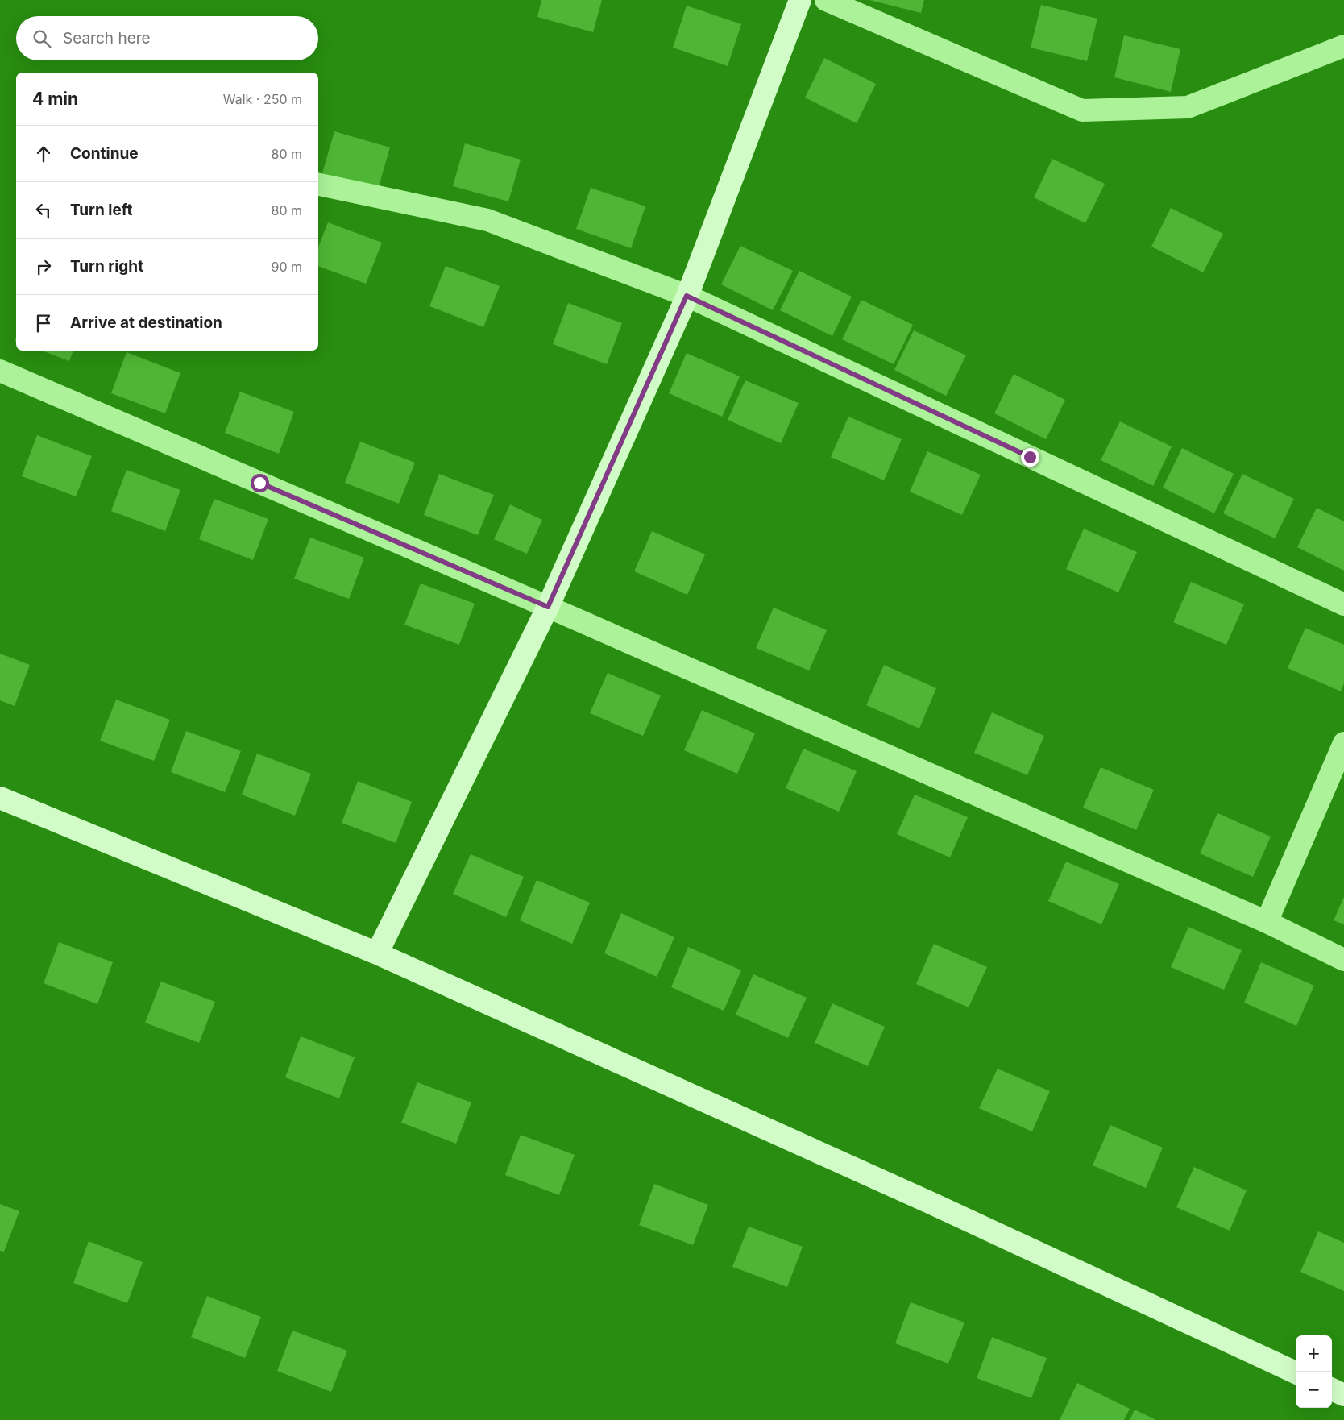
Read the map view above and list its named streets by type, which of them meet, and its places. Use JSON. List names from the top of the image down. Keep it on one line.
{"page":{"search":"Search here","heading":["4 min","Walk · 250 m"],"list":[["Continue","80 m"],["Turn left","80 m"],["Turn right","90 m"],"Arrive at destination"],"map_buttons":["+","−"]}}
